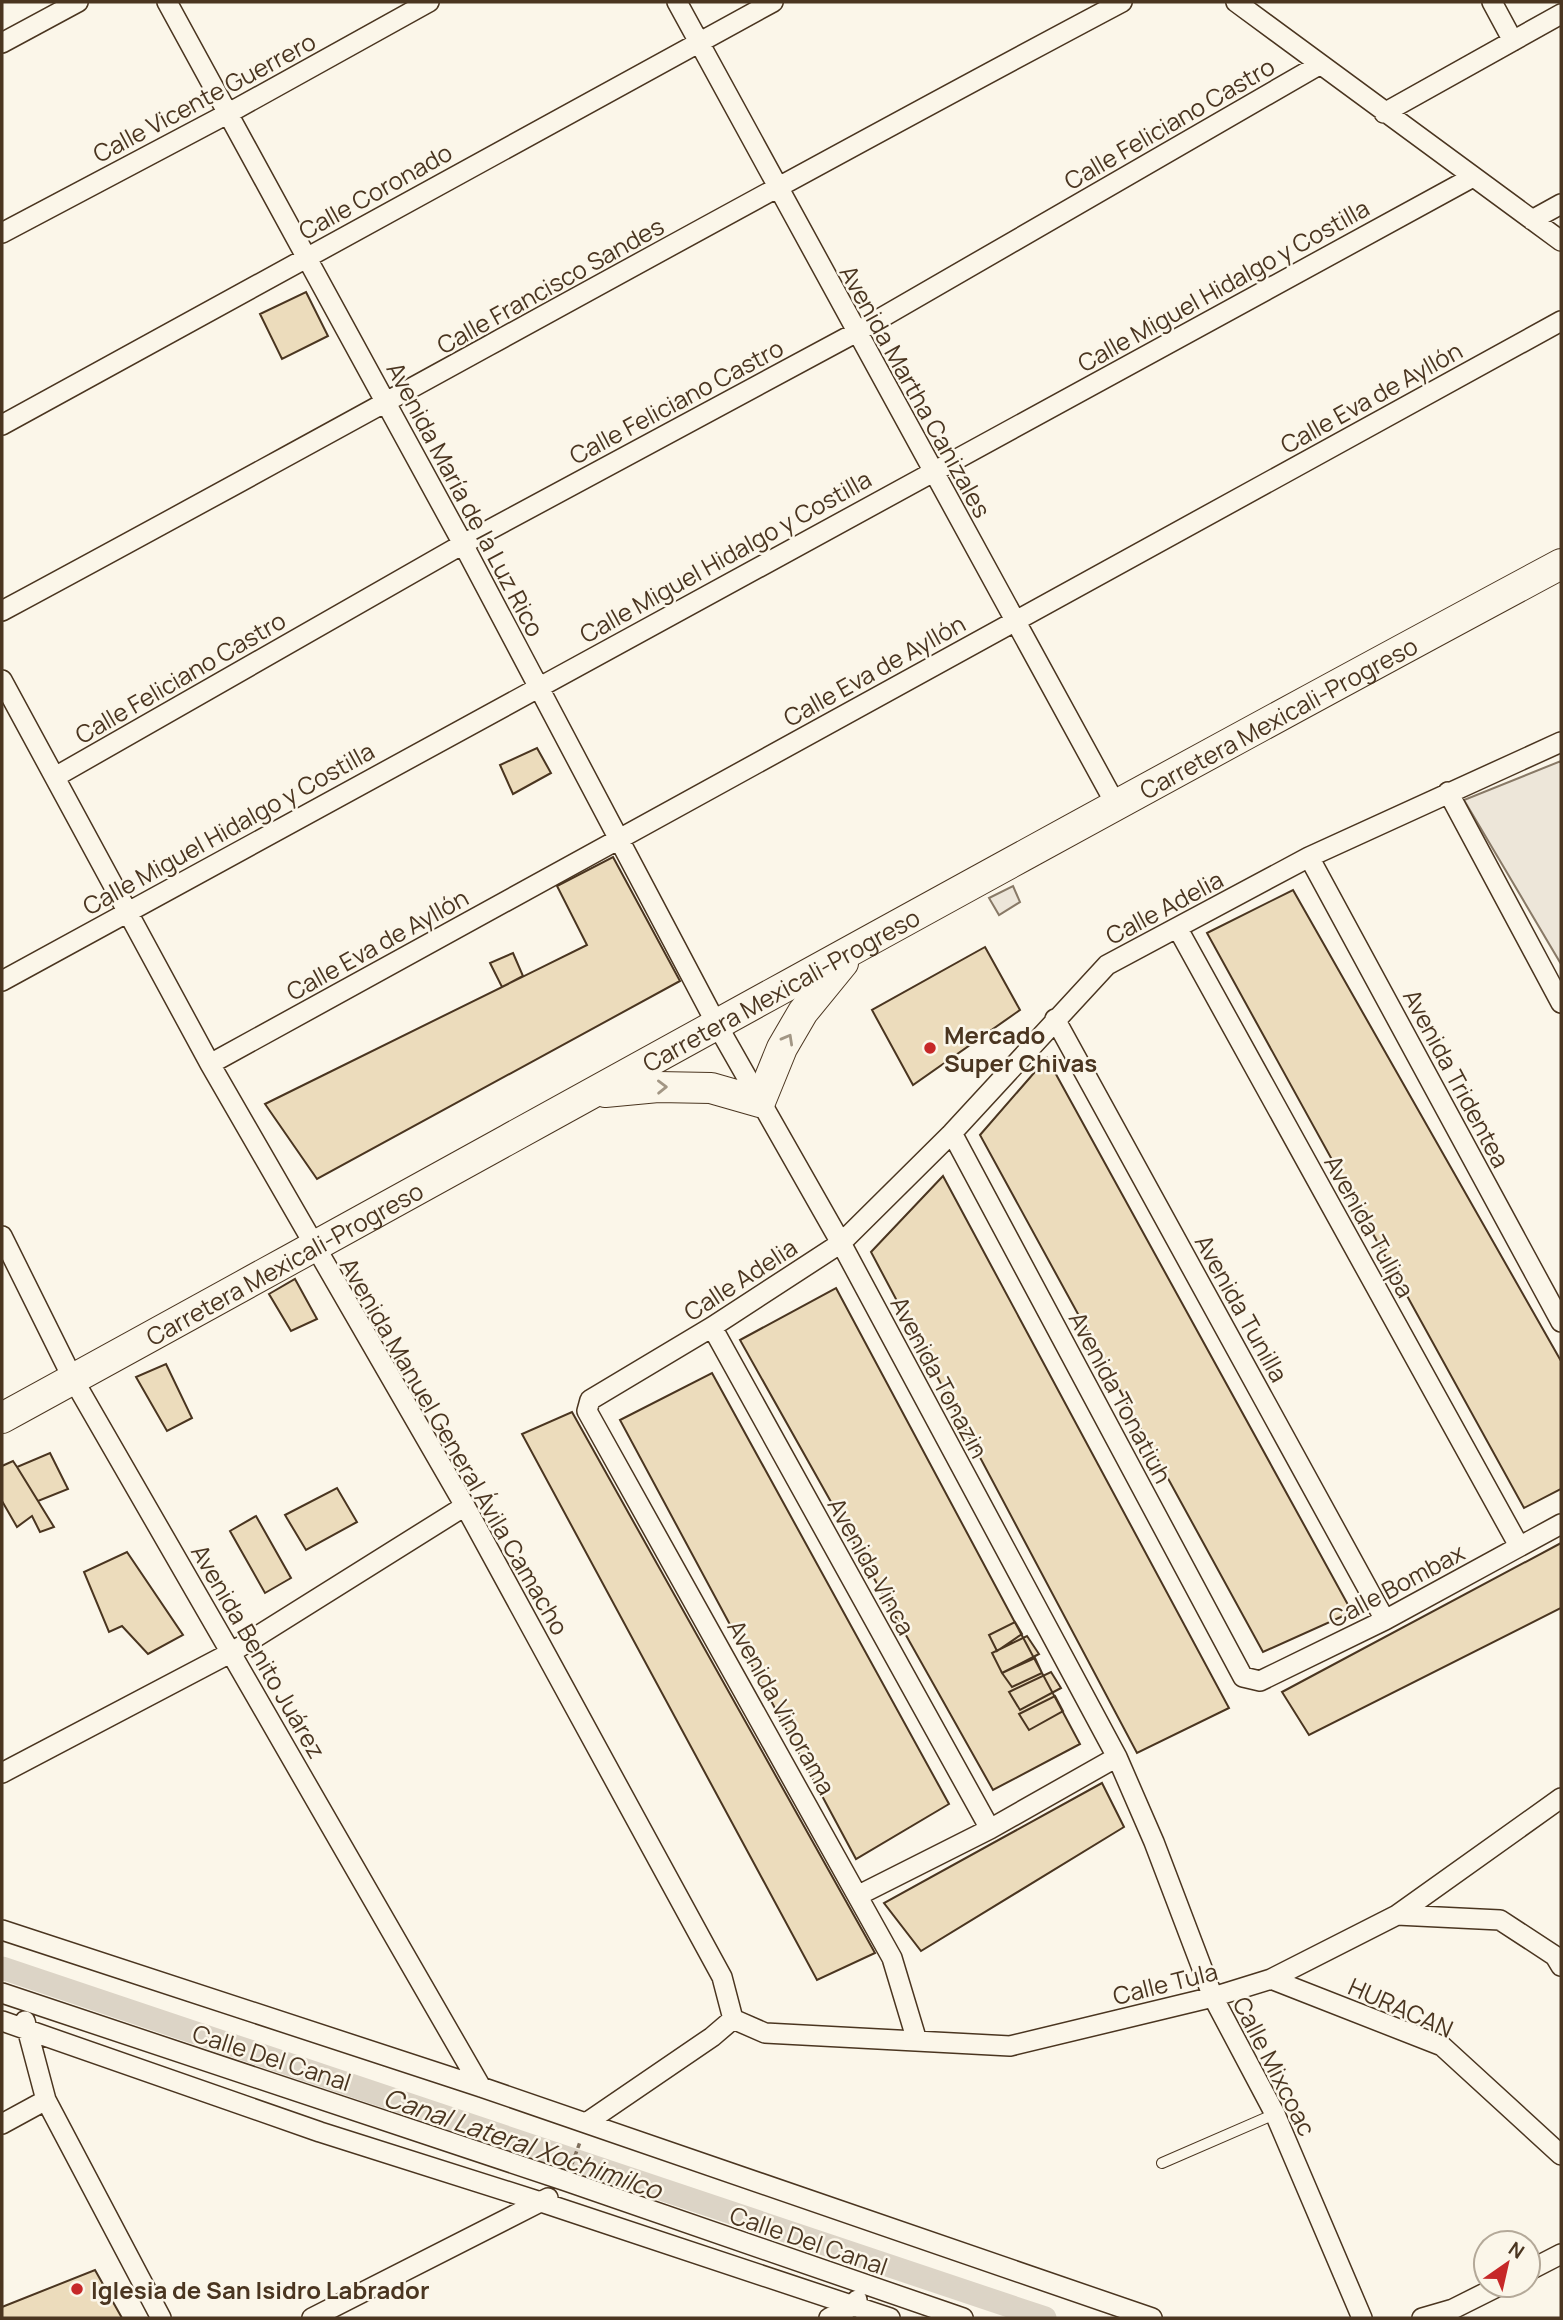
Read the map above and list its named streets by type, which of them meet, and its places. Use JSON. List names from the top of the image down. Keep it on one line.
{"streets":{"main road":["Carretera Mexicali-Progreso"],"street":["Calle Vicente Guerrero","Calle Feliciano Castro","Calle Coronado","Calle Francisco Sandes","Calle Miguel Hidalgo y Costilla","Avenida Martha Canizales","Calle Eva de Ayllón","Avenida María de la Luz Rico","Calle Adelia","Avenida Tridentea","Avenida Tulipa","Avenida Tunilla","Avenida Tonazin","Avenida Tonatiuh","Avenida Manuel General Ávila Camacho","Avenida Vinca","Calle Bombax","Avenida Benito Juárez","Avenida Vinorama","Calle Tula","HURACAN","Calle Del Canal","Calle Mixcoac"]},"crossings":[["Calle Vicente Guerrero","Avenida María de la Luz Rico"],["Calle Feliciano Castro","Avenida Martha Canizales"],["Calle Feliciano Castro","Avenida María de la Luz Rico"],["Calle Feliciano Castro","Avenida Manuel General Ávila Camacho"],["Calle Coronado","Avenida Martha Canizales"],["Calle Coronado","Avenida María de la Luz Rico"],["Calle Francisco Sandes","Avenida Martha Canizales"],["Calle Francisco Sandes","Avenida María de la Luz Rico"],["Calle Miguel Hidalgo y Costilla","Avenida Martha Canizales"],["Calle Miguel Hidalgo y Costilla","Avenida María de la Luz Rico"],["Calle Miguel Hidalgo y Costilla","Avenida Manuel General Ávila Camacho"],["Avenida Martha Canizales","Calle Eva de Ayllón"],["Avenida Martha Canizales","Carretera Mexicali-Progreso"],["Calle Eva de Ayllón","Avenida María de la Luz Rico"],["Calle Eva de Ayllón","Avenida Manuel General Ávila Camacho"],["Avenida María de la Luz Rico","Carretera Mexicali-Progreso"],["Avenida María de la Luz Rico","Avenida Tonazin"],["Carretera Mexicali-Progreso","Avenida Tonazin"],["Carretera Mexicali-Progreso","Avenida Manuel General Ávila Camacho"],["Carretera Mexicali-Progreso","Avenida Benito Juárez"],["Calle Adelia","Avenida Tridentea"],["Calle Adelia","Avenida Tulipa"],["Calle Adelia","Avenida Tunilla"],["Calle Adelia","Avenida Tonazin"],["Calle Adelia","Avenida Tonatiuh"],["Calle Adelia","Avenida Vinca"],["Calle Adelia","Avenida Vinorama"],["Avenida Tulipa","Calle Bombax"],["Avenida Tunilla","Calle Bombax"],["Avenida Tonazin","Calle Mixcoac"],["Avenida Tonatiuh","Calle Bombax"],["Avenida Manuel General Ávila Camacho","Calle Tula"],["Avenida Vinorama","Calle Tula"],["Calle Tula","HURACAN"],["Calle Tula","Calle Mixcoac"]],"water":["Canal Lateral Xochimilco"],"places":["Mercado Super Chivas","Iglesia de San Isidro Labrador"],"north":"top right"}
